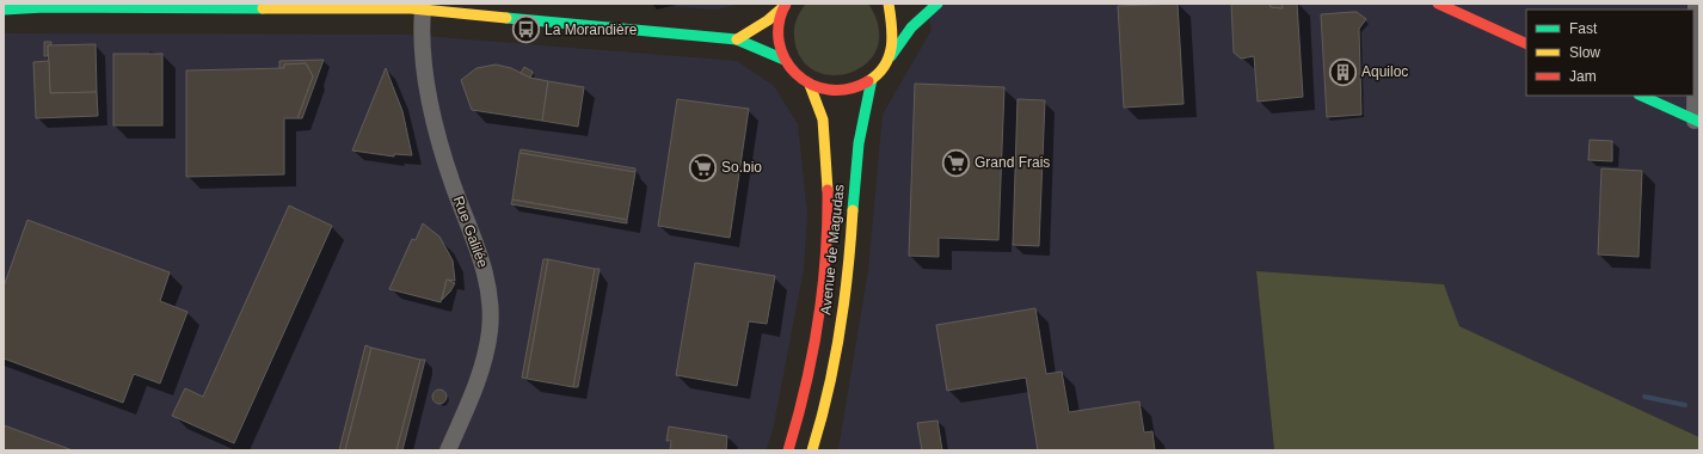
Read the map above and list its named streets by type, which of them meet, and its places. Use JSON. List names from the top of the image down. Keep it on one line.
{"streets":{"street":["Rue Galilée","Avenue de Magudas"]},"places":{"bus stop":["La Morandière"],"building":["Aquiloc"],"supermarket":["Grand Frais","So.bio"]},"legend":["Fast","Slow","Jam"]}
